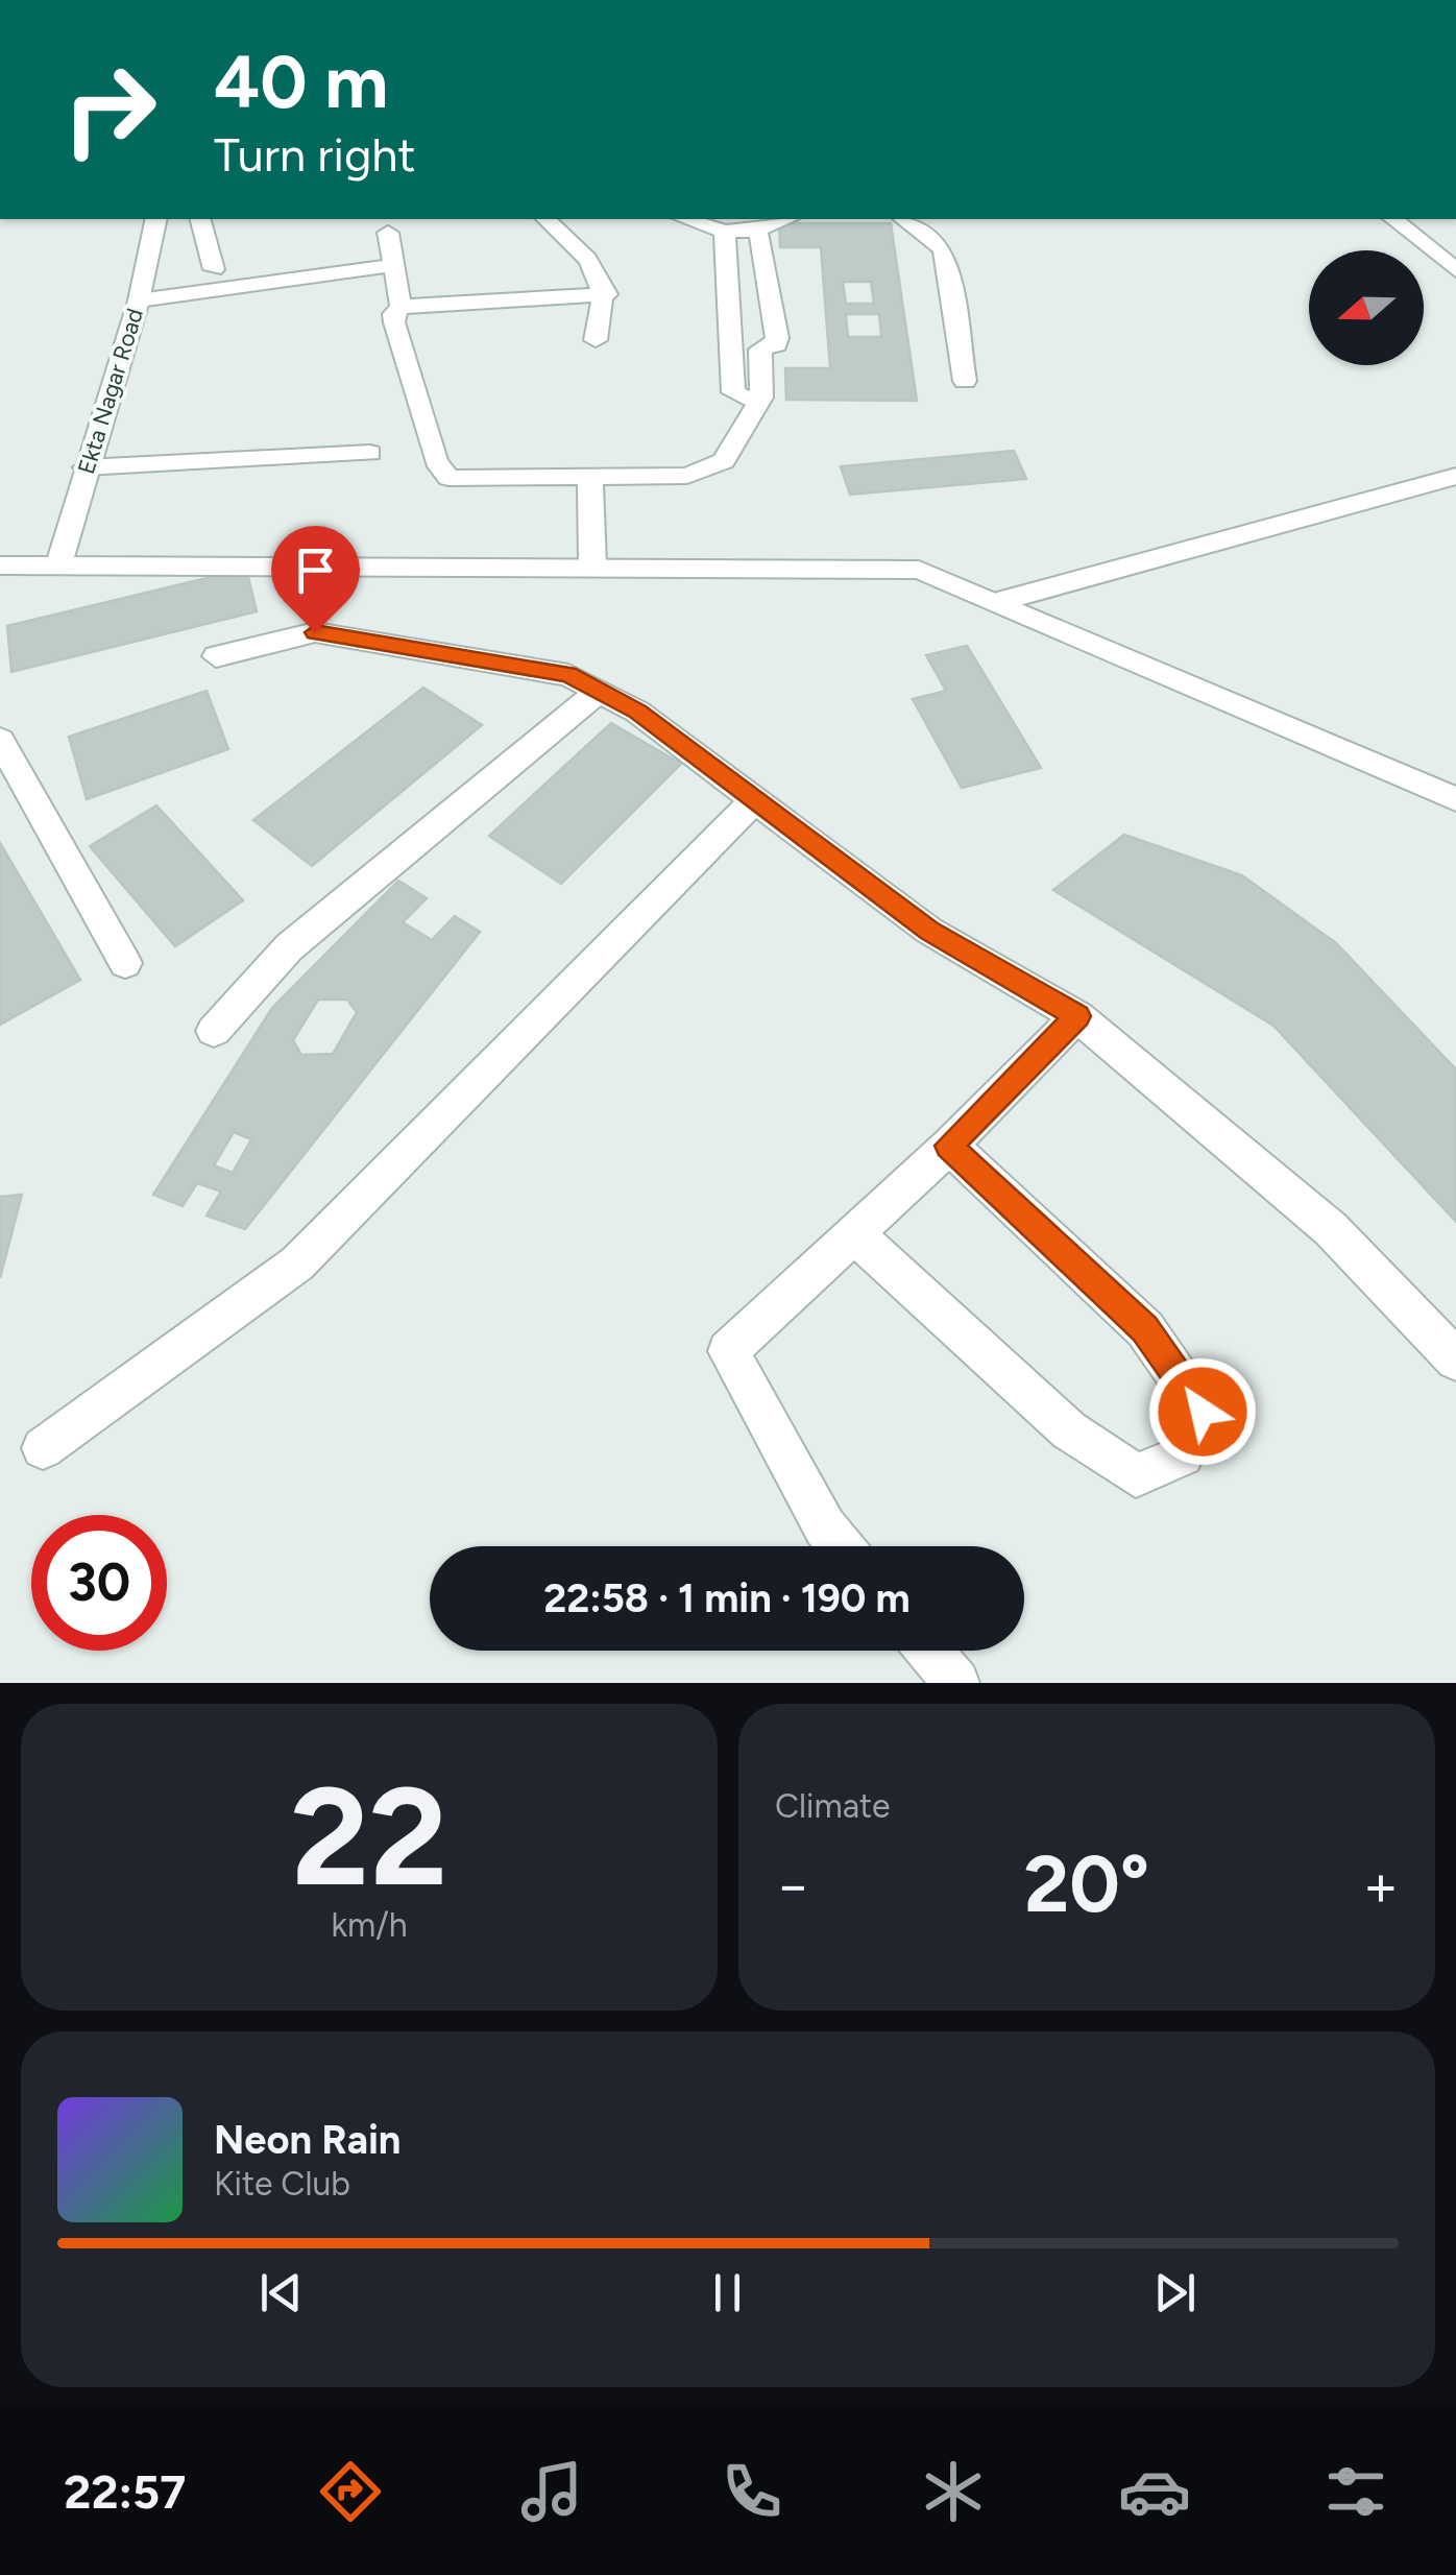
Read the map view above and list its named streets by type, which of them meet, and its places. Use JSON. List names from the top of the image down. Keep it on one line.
{"streets":{"street":["Ekta Nagar Road"]},"north":"left","page":{"turn":["40 m","Turn right"],"limit":"30","trip":"22:58 · 1 min · 190 m","tile":[["22","km/h"],"Climate"],"heat":["−","20°","+"],"song":["Neon Rain","Kite Club"],"tabs":"22:57"}}
